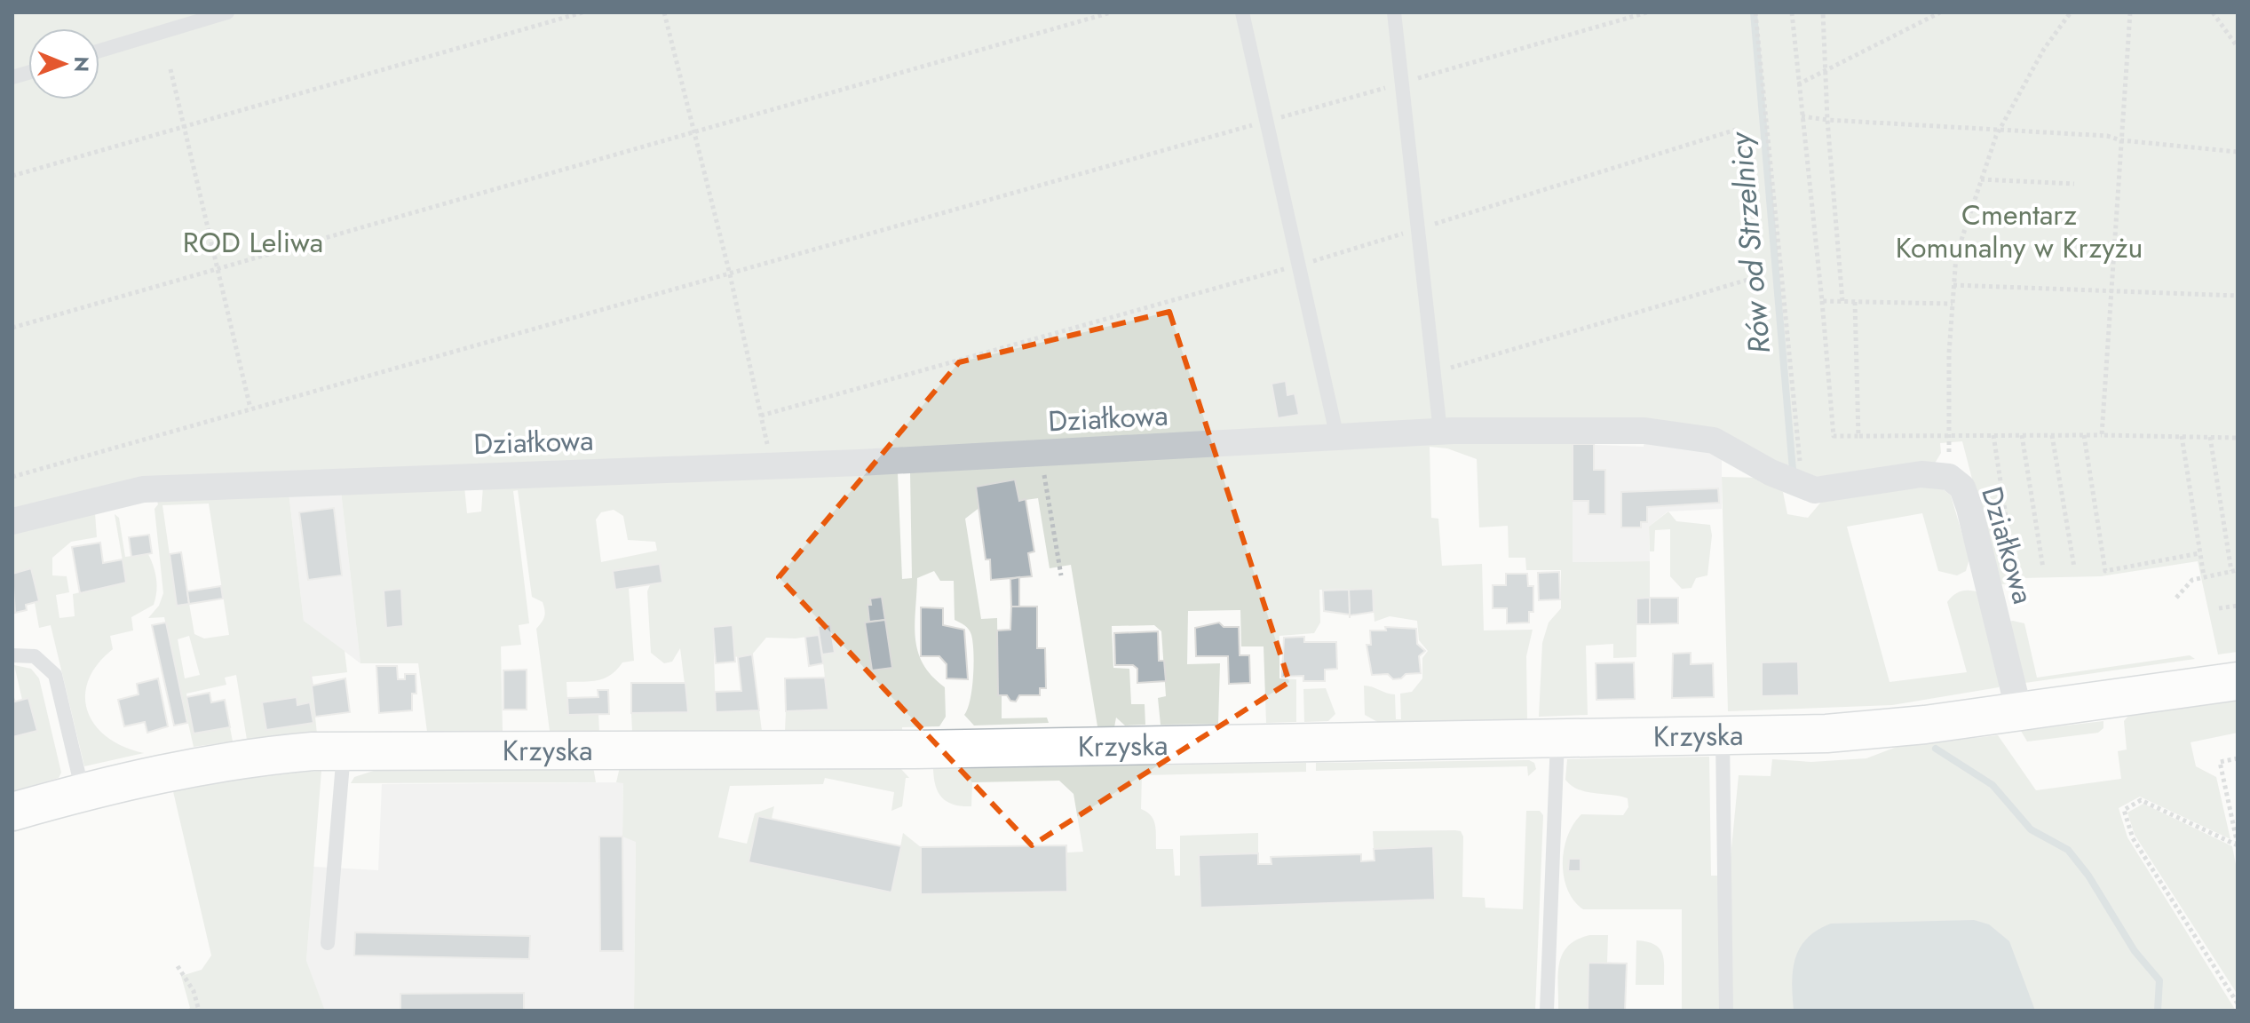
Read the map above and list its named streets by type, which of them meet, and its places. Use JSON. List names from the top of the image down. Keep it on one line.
{"streets":{"street":["Działkowa","Krzyska"]},"crossings":[["Działkowa","Krzyska"]],"water":["Rów od Strzelnicy"],"parks":["Cmentarz Komunalny w Krzyżu","ROD Leliwa"],"north":"right"}
